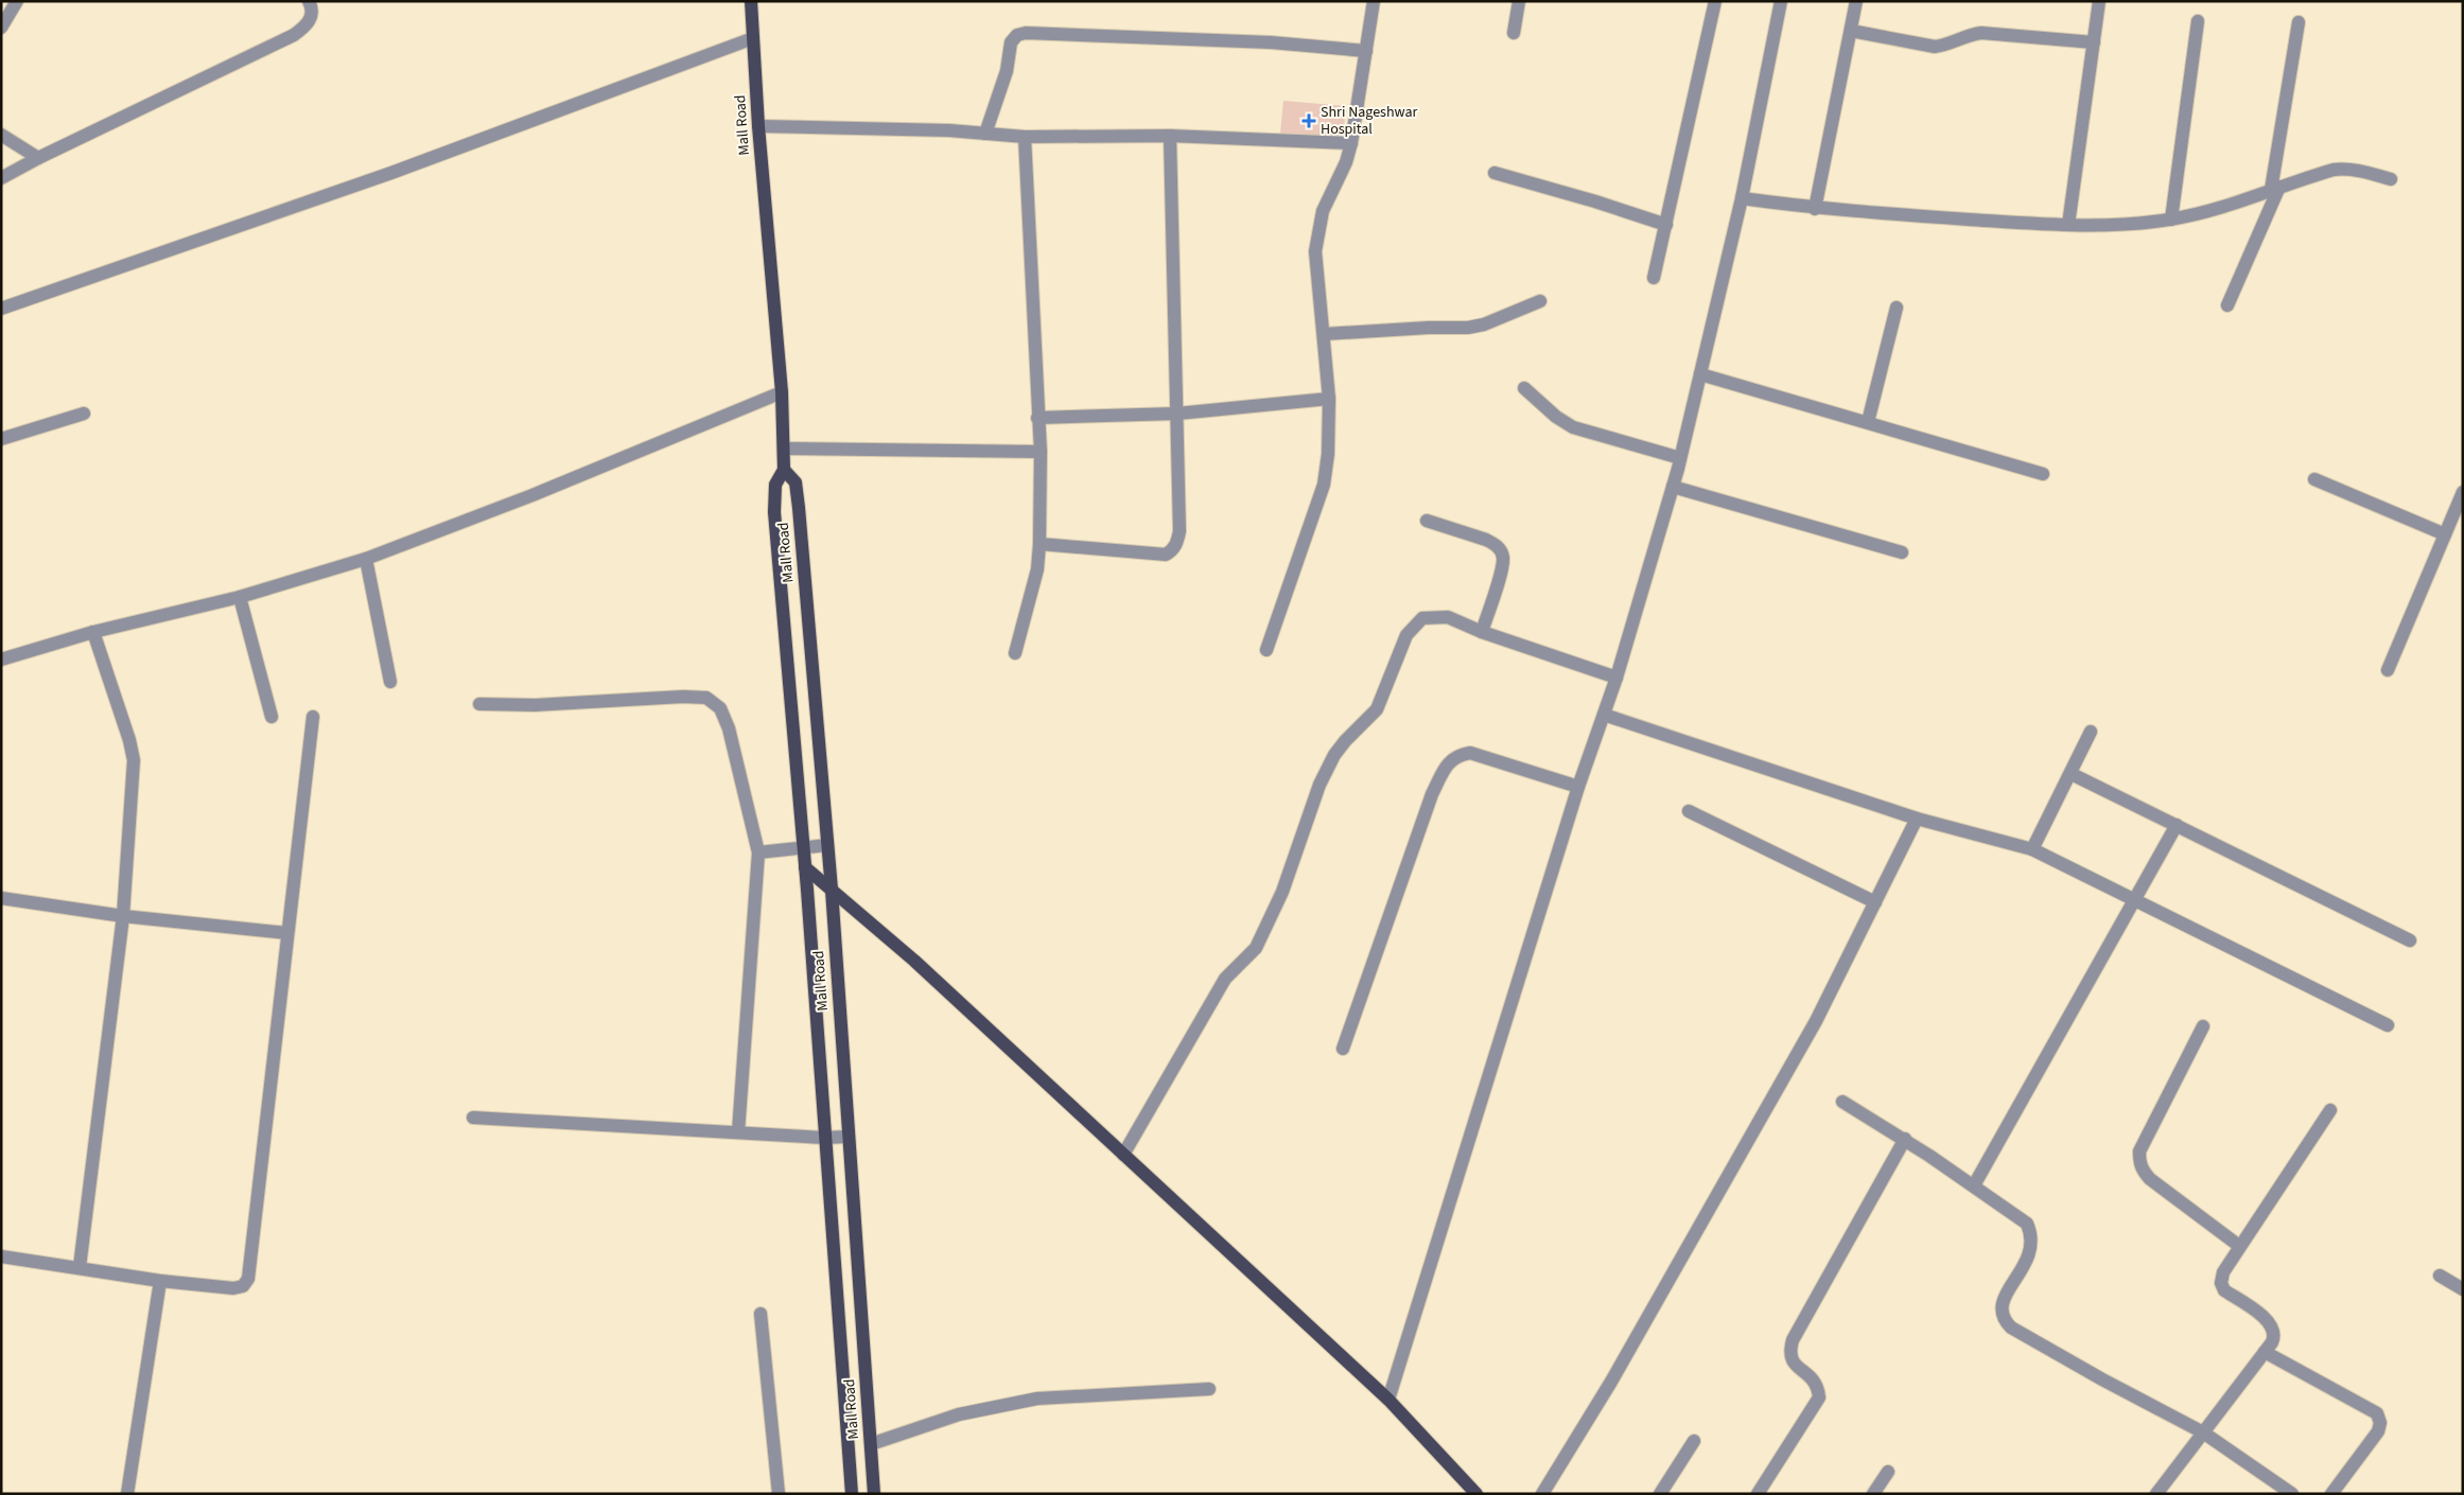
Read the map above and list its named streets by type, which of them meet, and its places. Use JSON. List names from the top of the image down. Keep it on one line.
{"streets":{"main road":["Mall Road"]},"places":{"health":["Shri Nageshwar Hospital"]}}
